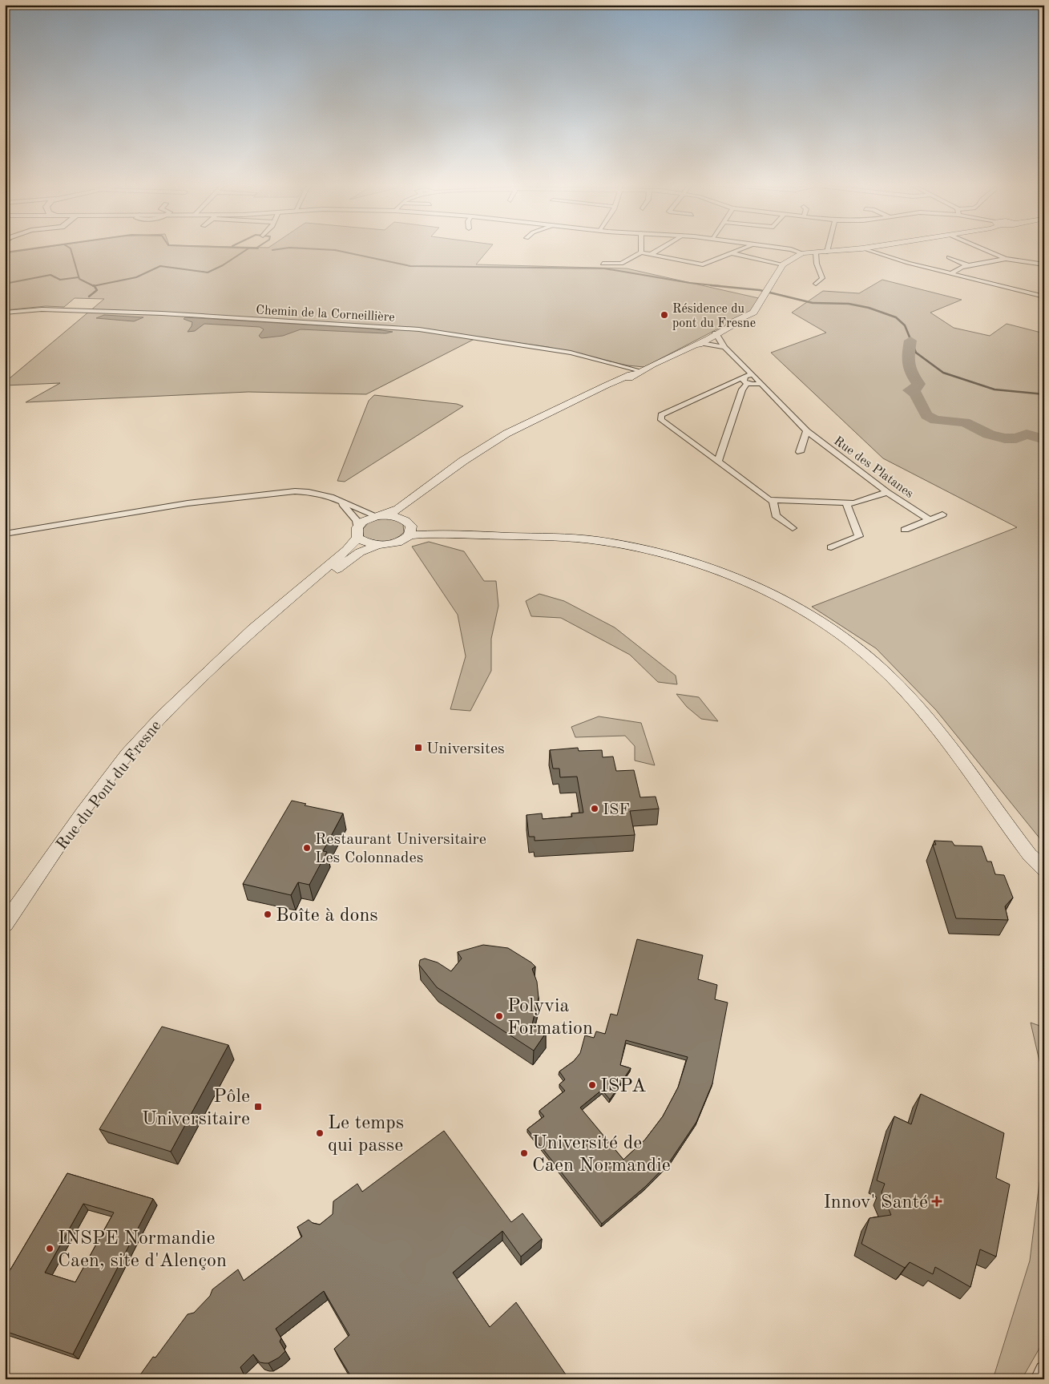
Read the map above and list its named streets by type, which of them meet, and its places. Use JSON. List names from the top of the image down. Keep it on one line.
{"streets":{"main road":["Rue du Pont du Fresne"],"street":["Chemin de la Corneillière","Rue des Platanes"]},"places":{"other":["Résidence du pont du Fresne","ISF","Restaurant Universitaire Les Colonnades","Boîte à dons","Polyvia Formation","ISPA","Le temps qui passe","Université de Caen Normandie","INSPE Normandie Caen, site d'Alençon"],"transit":["Universites","Pôle Universitaire"],"health":["Innov' Santé"]}}
